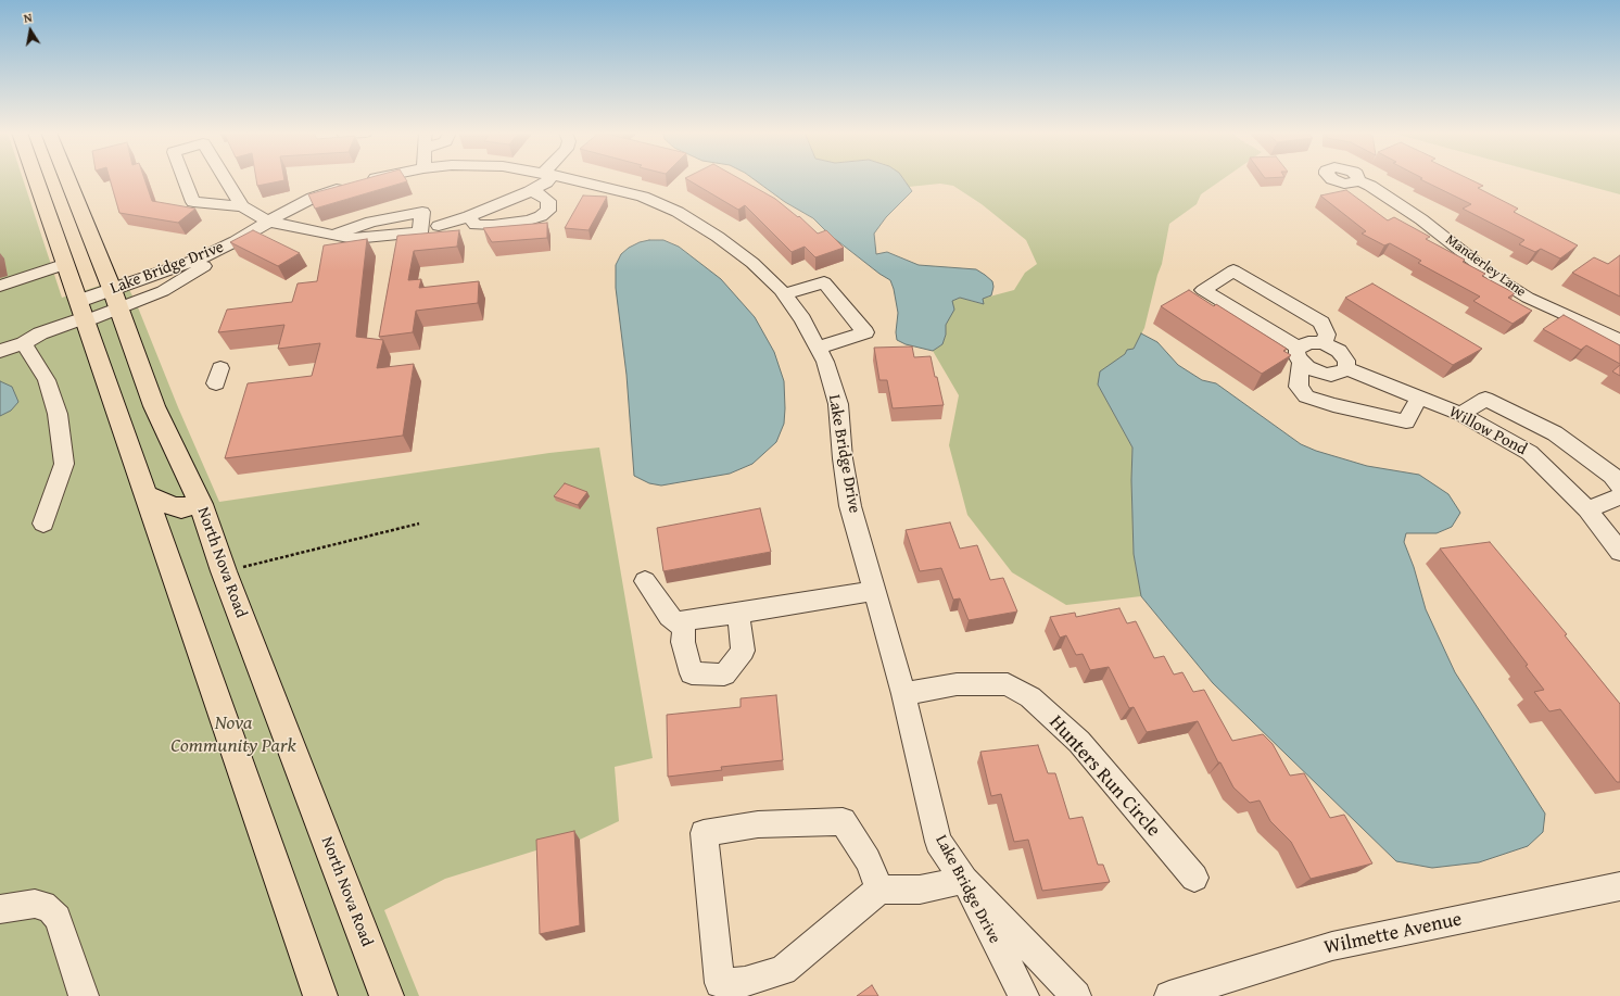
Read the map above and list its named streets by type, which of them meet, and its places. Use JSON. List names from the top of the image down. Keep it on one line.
{"streets":{"main road":["North Nova Road"],"street":["Manderley Lane","Lake Bridge Drive","Willow Pond","Hunters Run Circle","Wilmette Avenue"]},"crossings":[["Lake Bridge Drive","North Nova Road"],["Lake Bridge Drive","Hunters Run Circle"]],"parks":["Nova Community Park"],"north":"top"}
